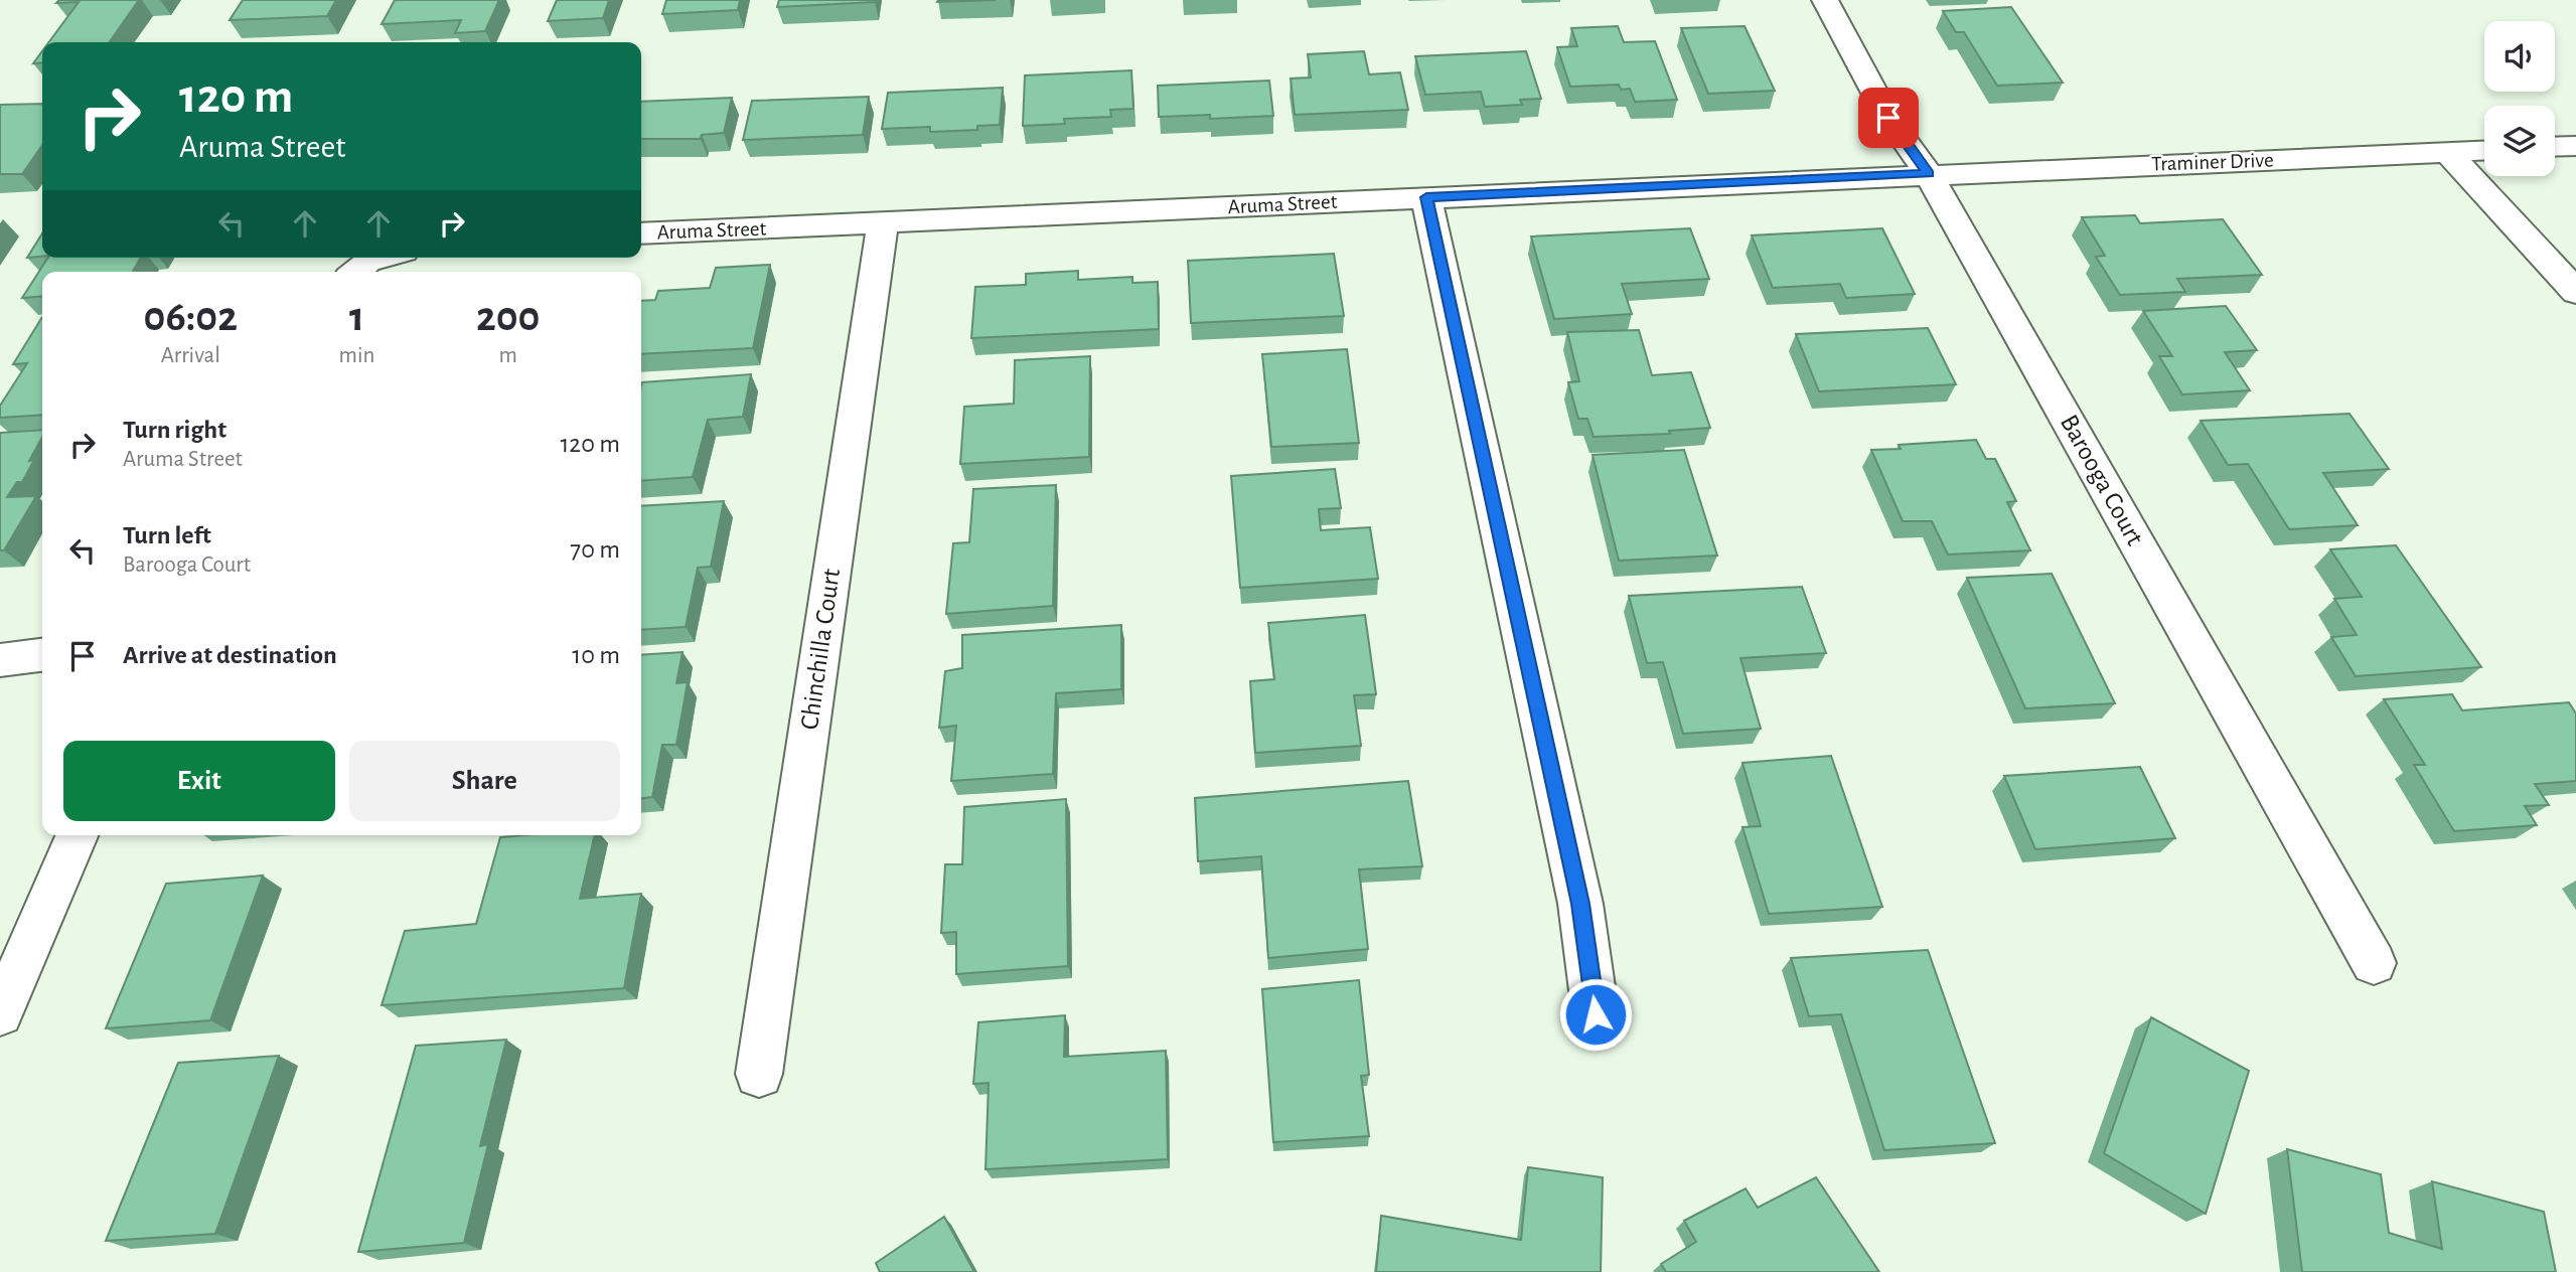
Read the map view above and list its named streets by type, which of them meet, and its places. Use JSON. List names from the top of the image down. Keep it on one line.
{"streets":{"street":["Traminer Drive","Aruma Street","Barooga Court","Chinchilla Court"]},"crossings":[["Traminer Drive","Aruma Street"],["Traminer Drive","Barooga Court"],["Aruma Street","Barooga Court"],["Aruma Street","Chinchilla Court"]],"page":{"turn":["120 m","Aruma Street"],"eta":["06:02","Arrival","1","min","200","m"],"list":[{"name":"Turn right","note":"Aruma Street","value":"120 m"},{"name":"Turn left","note":"Barooga Court","value":"70 m"},{"name":"Arrive at destination","value":"10 m"}],"buttons":["Exit","Share"]}}
